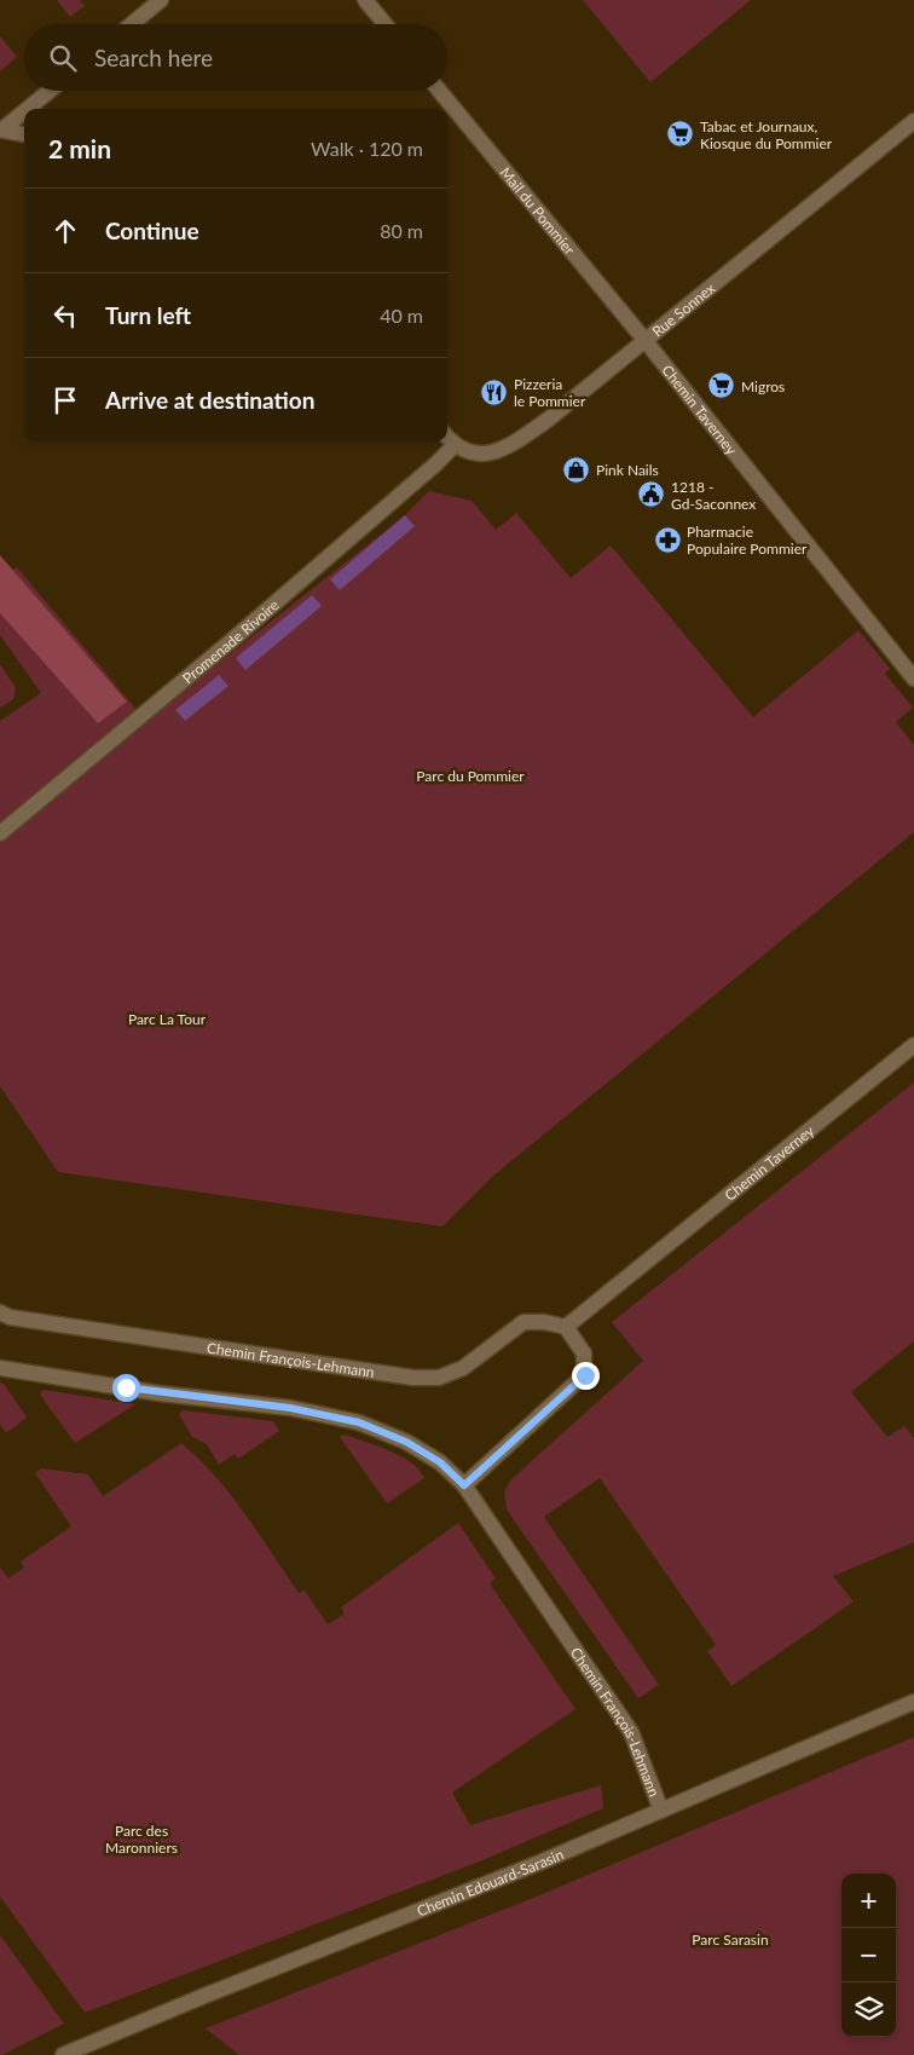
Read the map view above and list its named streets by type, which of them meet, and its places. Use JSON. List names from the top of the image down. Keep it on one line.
{"streets":{"street":["Mail du Pommier","Rue Sonnex","Chemin Taverney","Promenade Rivoire","Chemin François-Lehmann","Chemin Edouard-Sarasin"]},"crossings":[["Mail du Pommier","Rue Sonnex"],["Mail du Pommier","Chemin Taverney"],["Rue Sonnex","Chemin Taverney"],["Rue Sonnex","Promenade Rivoire"],["Chemin Taverney","Chemin François-Lehmann"],["Chemin François-Lehmann","Chemin Edouard-Sarasin"]],"parks":["Parc du Pommier","Parc La Tour","Parc des Maronniers","Parc Sarasin"],"places":{"supermarket":["Tabac et Journaux, Kiosque du Pommier","Migros"],"restaurant":["Pizzeria le Pommier"],"shop":["Pink Nails"],"public building":["1218 - Gd-Saconnex"],"pharmacy":["Pharmacie Populaire Pommier"]},"page":{"search":"Search here","heading":["2 min","Walk · 120 m"],"list":[["Continue","80 m"],["Turn left","40 m"],"Arrive at destination"],"map_buttons":["+","−"]}}
